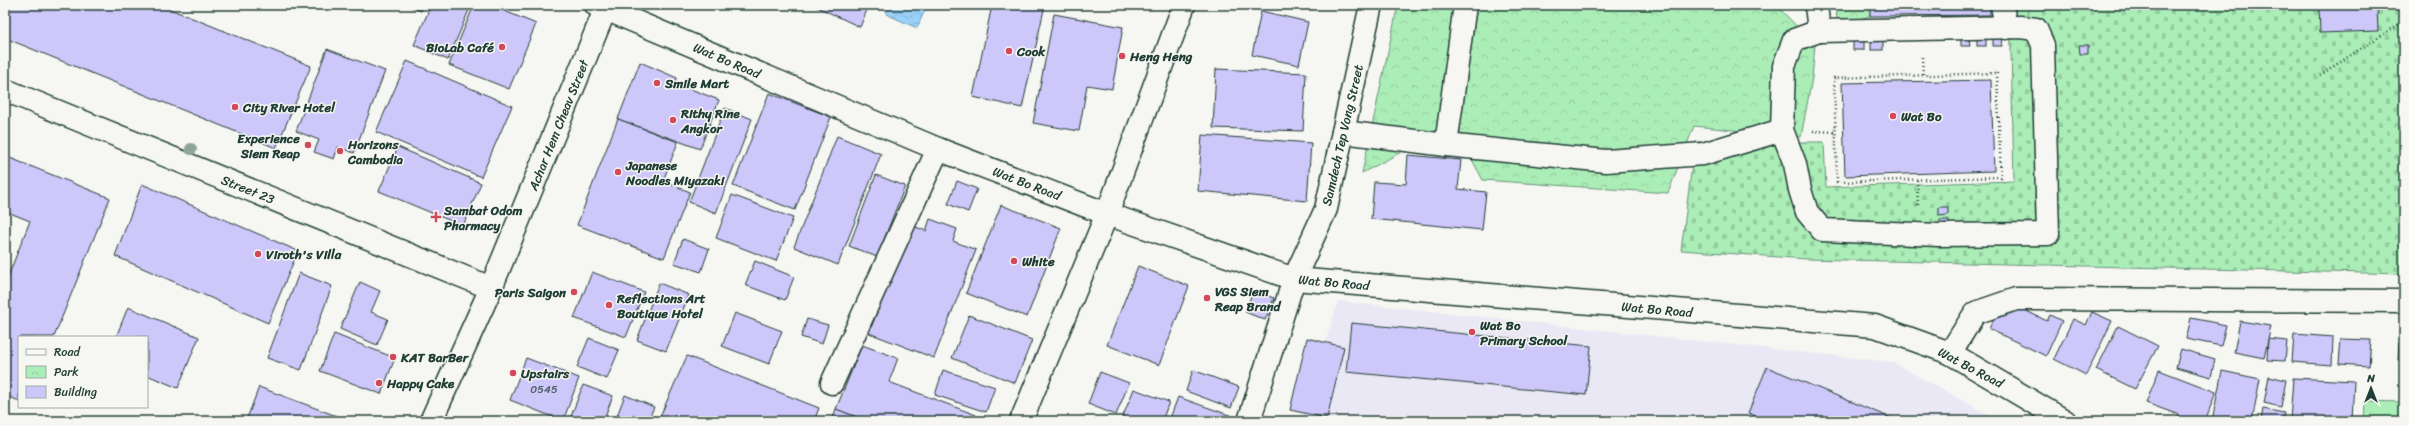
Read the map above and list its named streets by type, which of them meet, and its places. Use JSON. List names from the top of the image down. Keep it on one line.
{"streets":{"street":["Wat Bo Road","Achar Hem Cheav Street","Samdech Tep Vong Street","Street 23"]},"crossings":[["Wat Bo Road","Achar Hem Cheav Street"],["Wat Bo Road","Samdech Tep Vong Street"],["Achar Hem Cheav Street","Street 23"]],"places":{"other":["BioLab Café","Cook","Heng Heng","Smile Mart","City River Hotel","Wat Bo","Rithy Rine Angkor","Experience Siem Reap","Horizons Cambodia","Japanese Noodles Miyazaki","Viroth's Villa","White","Paris Saigon","VGS Siem Reap Brand","Reflections Art Boutique Hotel","Wat Bo Primary School","KAT BarBer","Upstairs","Happy Cake"],"health":["Sambat Odom Pharmacy"]},"house_numbers":["0545"],"legend":["Road","Park","Building"],"north":"top"}
